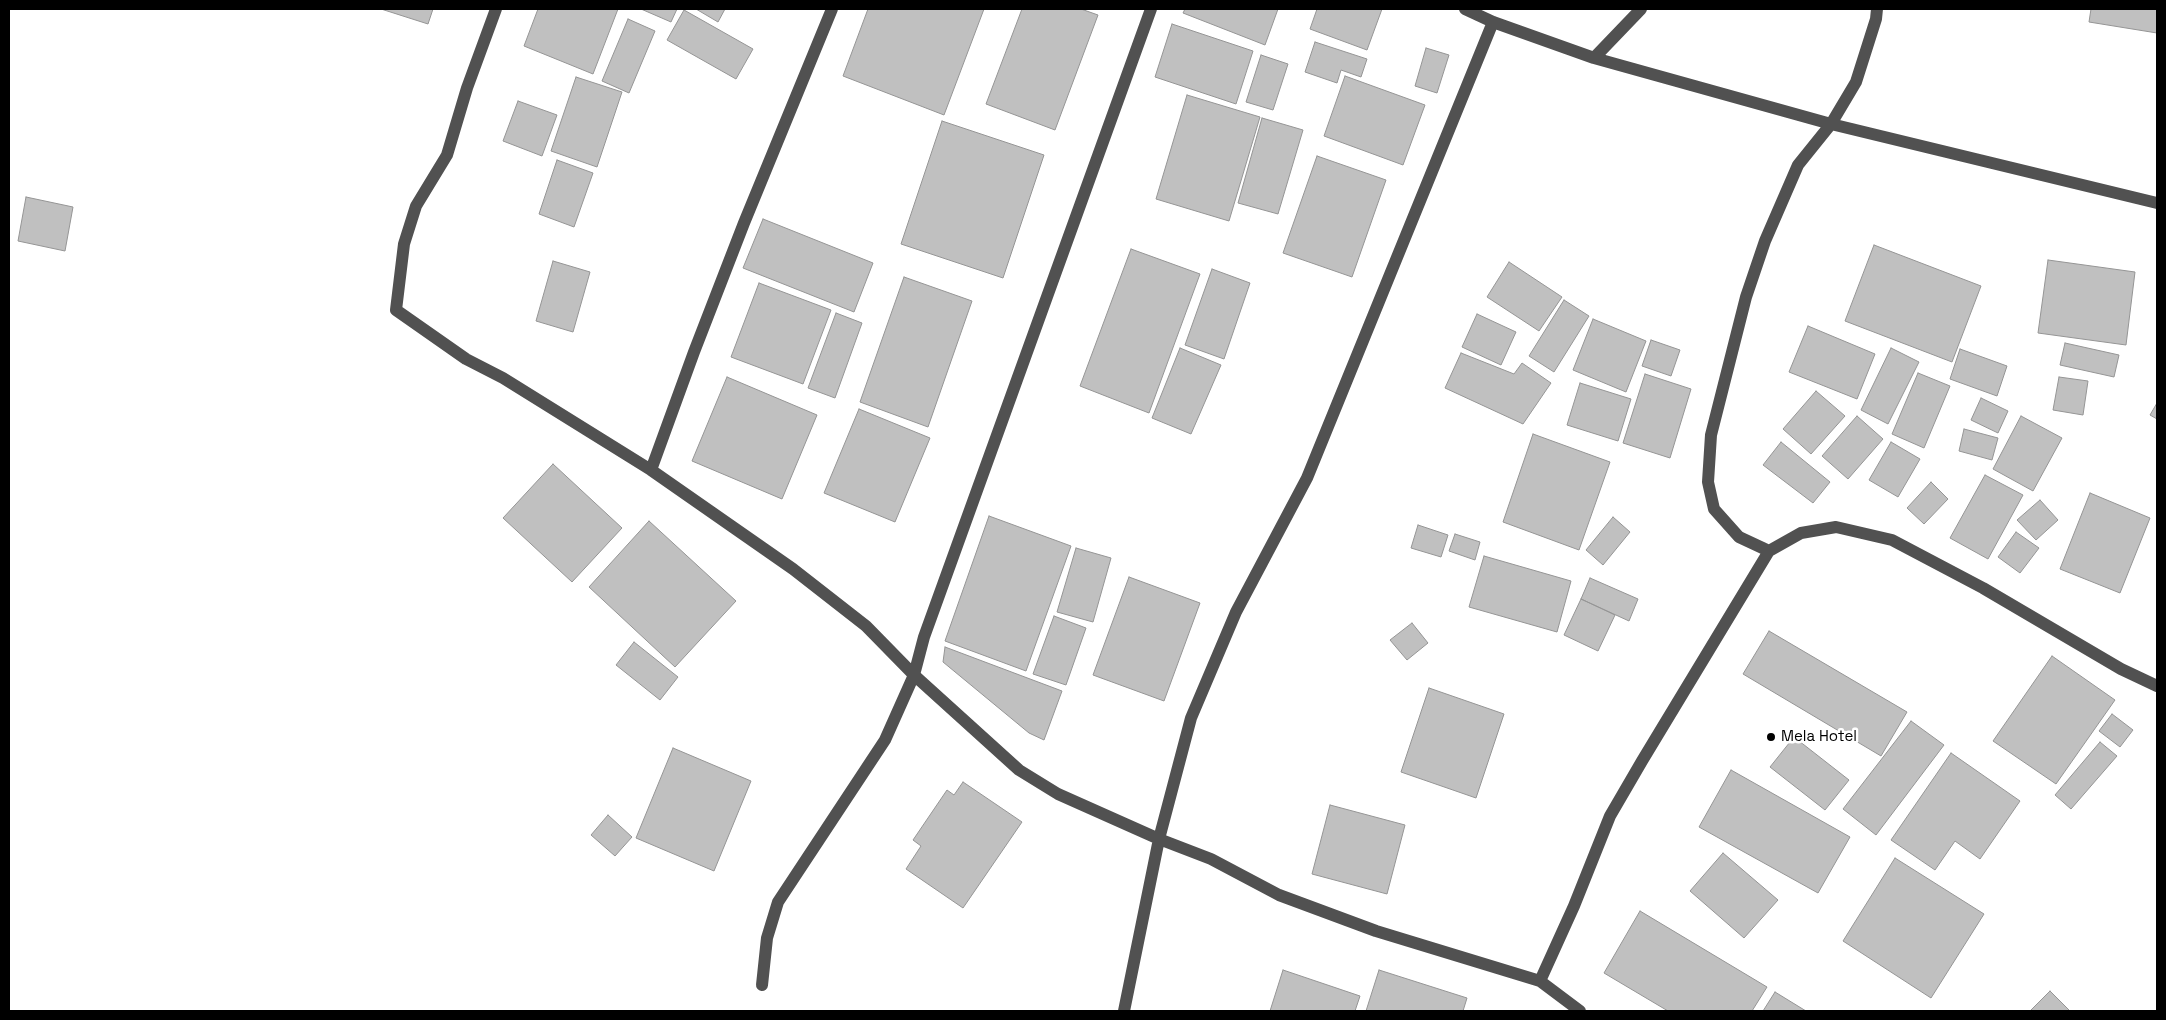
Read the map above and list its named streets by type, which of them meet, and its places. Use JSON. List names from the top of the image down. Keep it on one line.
{"places":["Mela Hotel"]}
